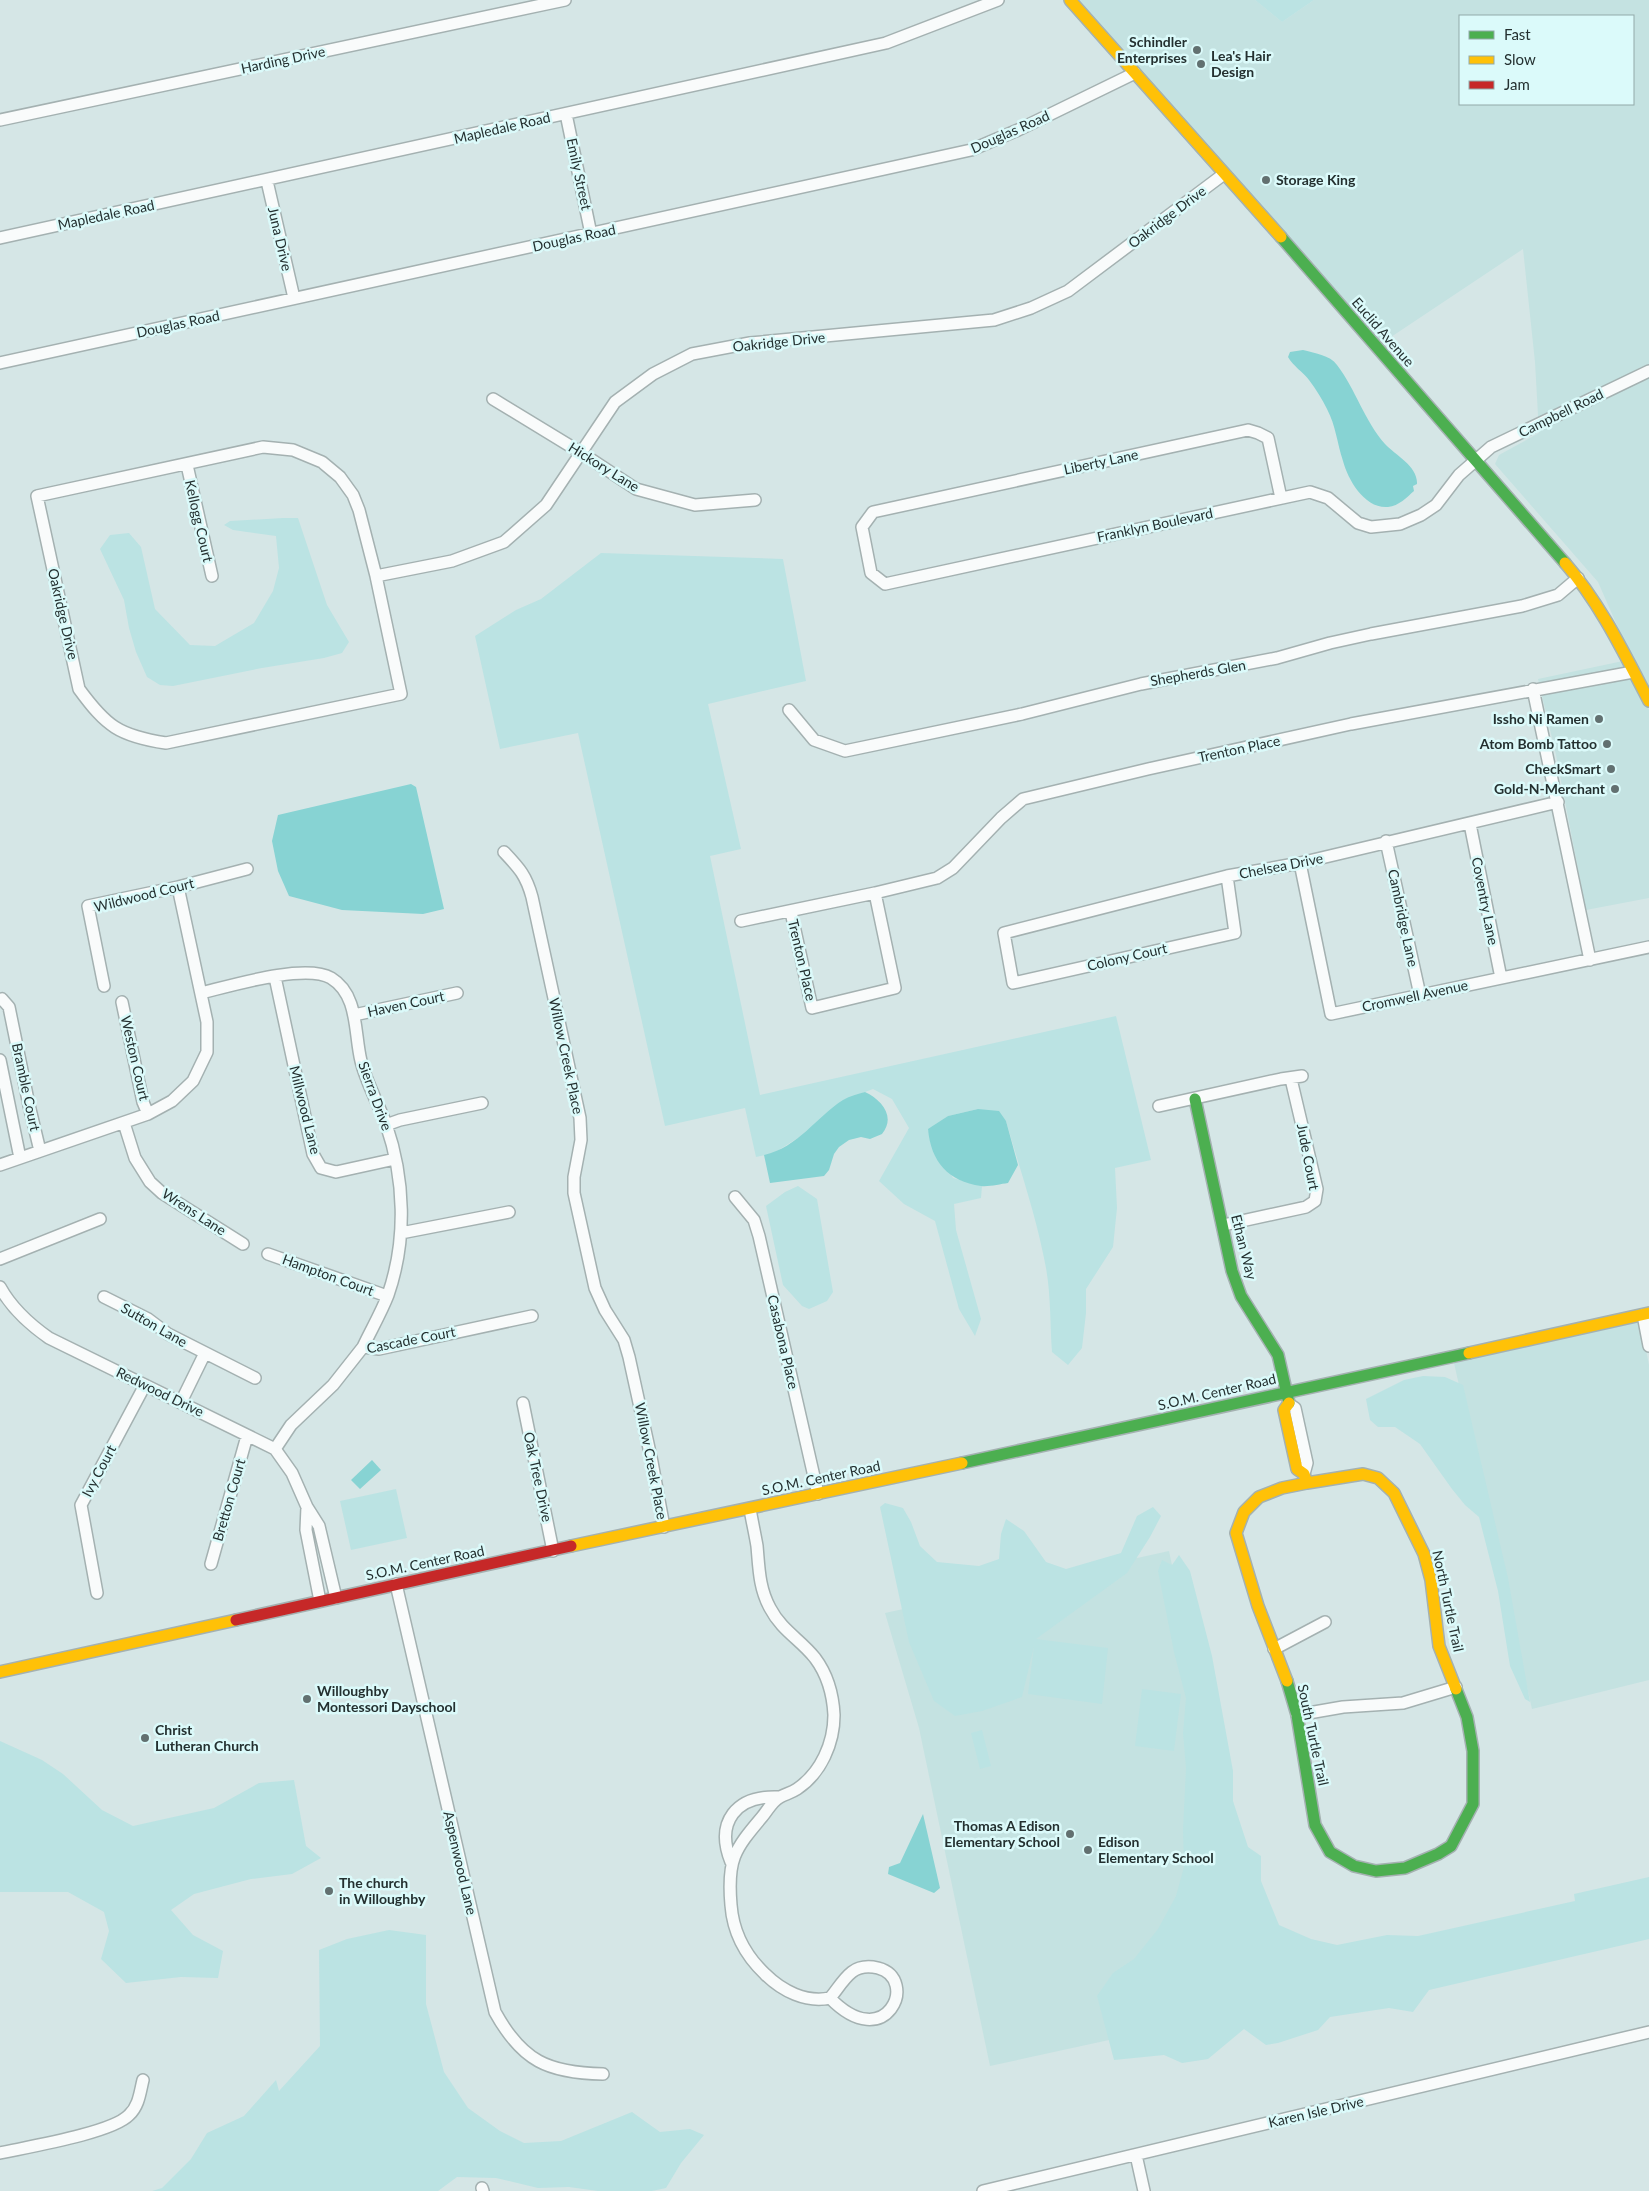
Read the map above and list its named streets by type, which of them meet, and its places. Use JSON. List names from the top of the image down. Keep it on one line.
{"streets":{"main road":["Euclid Avenue","Ethan Way","S.O.M. Center Road","North Turtle Trail","South Turtle Trail"],"street":["Harding Drive","Mapledale Road","Douglas Road","Emily Street","Oakridge Drive","Juna Drive","Campbell Road","Liberty Lane","Hickory Lane","Kellogg Court","Franklyn Boulevard","Shepherds Glen","Trenton Place","Chelsea Drive","Wildwood Court","Coventry Lane","Cambridge Lane","Colony Court","Cromwell Avenue","Haven Court","Willow Creek Place","Weston Court","Bramble Court","Sierra Drive","Millwood Lane","Jude Court","Wrens Lane","Hampton Court","Sutton Lane","Cascade Court","Casabona Place","Redwood Drive","Ivy Court","Oak Tree Drive","Bretton Court","Aspenwood Lane","Karen Isle Drive"]},"crossings":[["Mapledale Road","Emily Street"],["Mapledale Road","Juna Drive"],["Douglas Road","Emily Street"],["Douglas Road","Juna Drive"],["Douglas Road","Euclid Avenue"],["Oakridge Drive","Euclid Avenue"],["Oakridge Drive","Hickory Lane"],["Oakridge Drive","Kellogg Court"],["Euclid Avenue","Campbell Road"],["Euclid Avenue","Franklyn Boulevard"],["Euclid Avenue","Shepherds Glen"],["Euclid Avenue","Trenton Place"],["Campbell Road","Franklyn Boulevard"],["Liberty Lane","Franklyn Boulevard"],["Chelsea Drive","Coventry Lane"],["Chelsea Drive","Cambridge Lane"],["Chelsea Drive","Colony Court"],["Chelsea Drive","Cromwell Avenue"],["Coventry Lane","Cromwell Avenue"],["Cambridge Lane","Cromwell Avenue"],["Haven Court","Sierra Drive"],["Willow Creek Place","S.O.M. Center Road"],["Sierra Drive","Millwood Lane"],["Sierra Drive","Hampton Court"],["Sierra Drive","Cascade Court"],["Jude Court","Ethan Way"],["Ethan Way","S.O.M. Center Road"],["Cascade Court","Redwood Drive"],["Casabona Place","S.O.M. Center Road"],["Redwood Drive","S.O.M. Center Road"],["Redwood Drive","Ivy Court"],["Redwood Drive","Bretton Court"],["S.O.M. Center Road","Oak Tree Drive"],["S.O.M. Center Road","Aspenwood Lane"],["North Turtle Trail","South Turtle Trail"]],"places":["Schindler Enterprises","Lea's Hair Design","Storage King","Issho Ni Ramen","Atom Bomb Tattoo","CheckSmart","Gold-N-Merchant","Willoughby Montessori Dayschool","Christ Lutheran Church","Thomas A Edison Elementary School","Edison Elementary School","The church in Willoughby"],"legend":["Fast","Slow","Jam"]}
